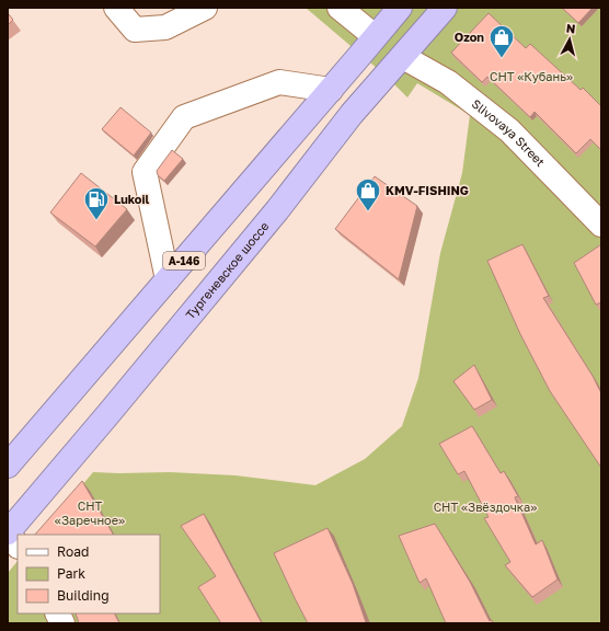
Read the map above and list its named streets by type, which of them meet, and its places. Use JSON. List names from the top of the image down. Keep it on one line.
{"streets":{"highway":["А-146","Тургеневское шоссе"],"street":["Slivovaya Street"]},"crossings":[["Slivovaya Street","Тургеневское шоссе"]],"parks":["СНТ «Кубань»","СНТ «Заречное»","СНТ «Звёздочка»"],"places":{"shop":["Ozon","KMV-FISHING"],"fuel station":["Lukoil"]},"legend":["Road","Park","Building"],"north":"top"}
